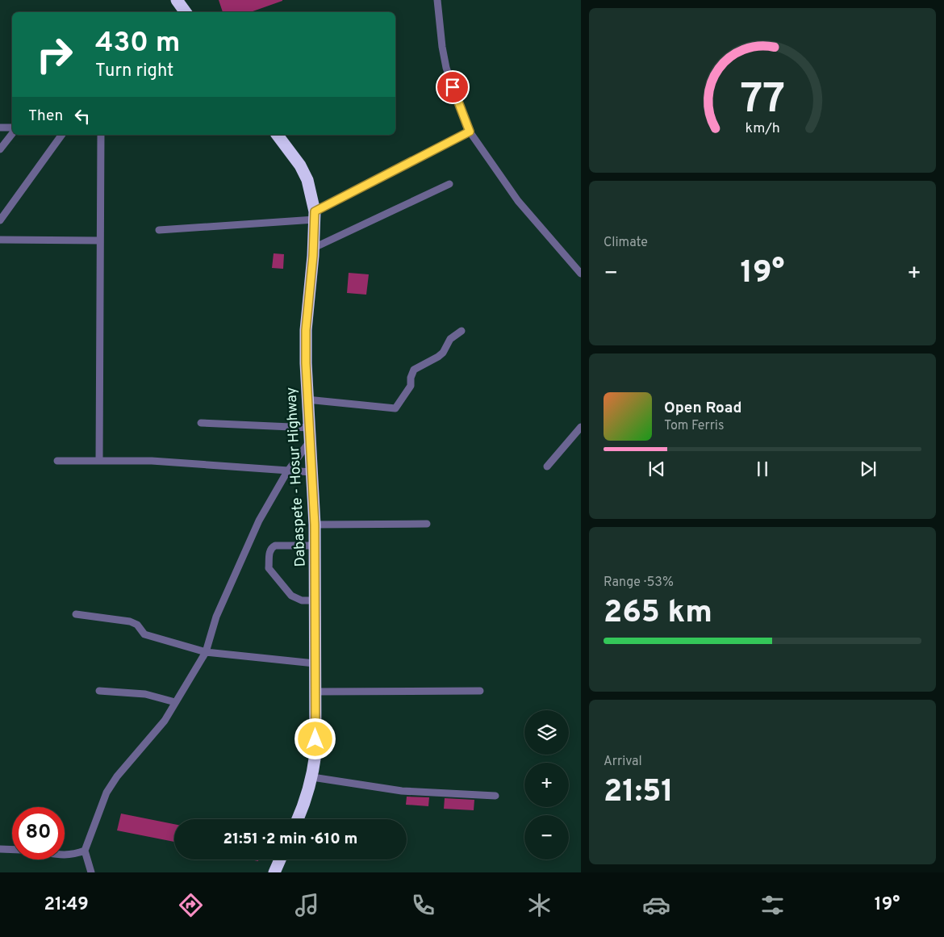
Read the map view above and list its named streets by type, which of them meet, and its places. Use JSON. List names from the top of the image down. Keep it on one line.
{"streets":{"highway":["Dabaspete - Hosur Highway"]},"page":{"turn":["430 m","Turn right"],"then":"Then","tile":["Climate",["Range · 53%","265 km"],["Arrival","21:51"]],"heat":["−","19°","+"],"song":["Open Road","Tom Ferris"],"map_buttons":["+","−"],"limit":"80","trip":"21:51 · 2 min · 610 m","tabs":["21:49","19°"],"gauge":["77","km/h"]}}
